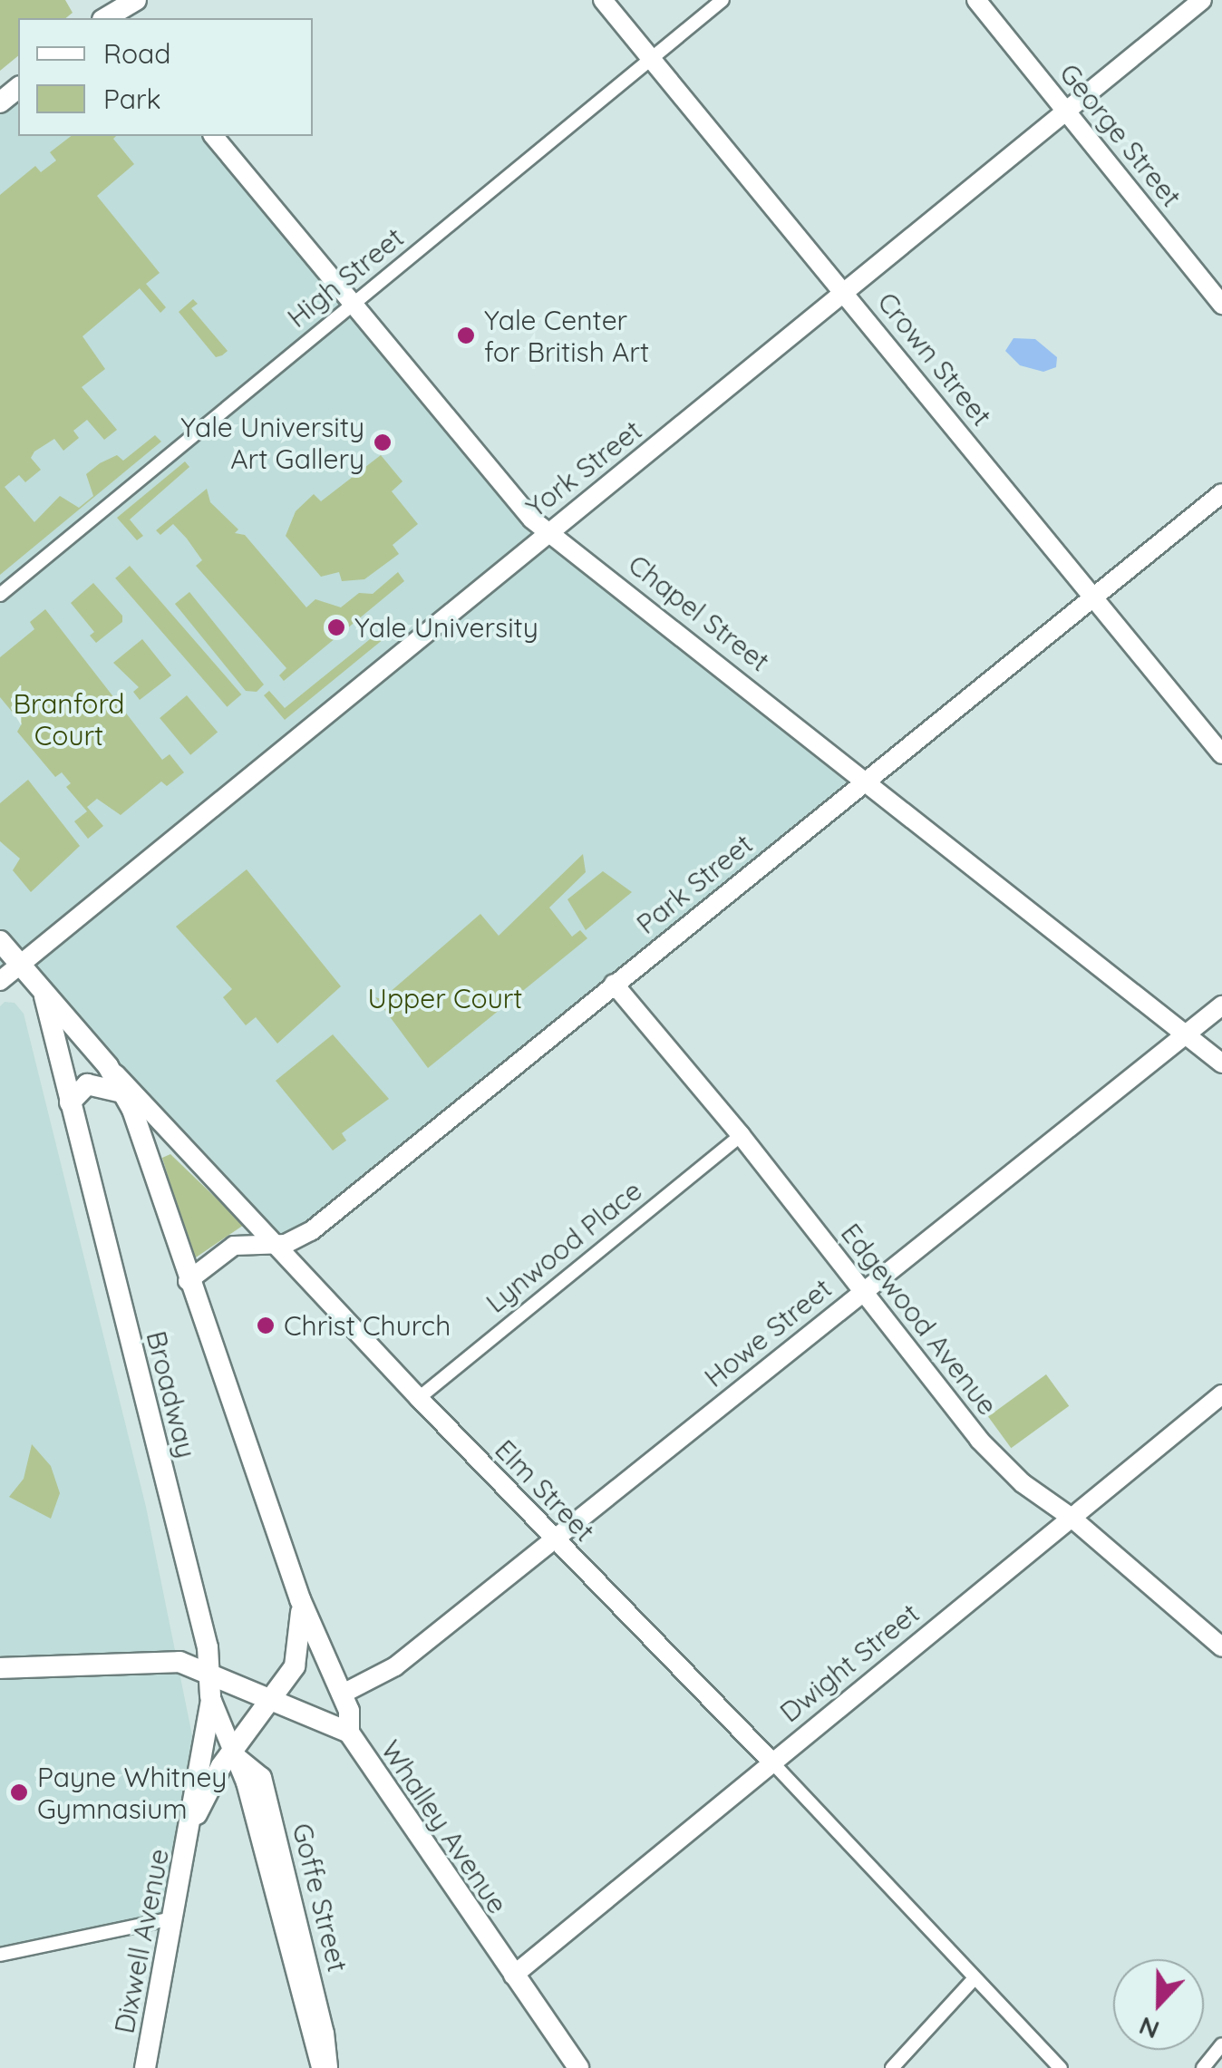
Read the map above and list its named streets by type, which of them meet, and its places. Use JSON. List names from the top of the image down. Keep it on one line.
{"streets":{"main road":["George Street","Crown Street","York Street","Chapel Street","Park Street","Edgewood Avenue","Howe Street","Broadway","Elm Street","Dwight Street","Whalley Avenue","Goffe Street","Dixwell Avenue"],"street":["High Street","Lynwood Place"]},"crossings":[["George Street","York Street"],["High Street","Crown Street"],["High Street","Chapel Street"],["Crown Street","York Street"],["Crown Street","Park Street"],["York Street","Chapel Street"],["York Street","Elm Street"],["Chapel Street","Park Street"],["Chapel Street","Howe Street"],["Park Street","Edgewood Avenue"],["Park Street","Broadway"],["Park Street","Elm Street"],["Lynwood Place","Edgewood Avenue"],["Lynwood Place","Elm Street"],["Edgewood Avenue","Howe Street"],["Edgewood Avenue","Dwight Street"],["Howe Street","Elm Street"],["Howe Street","Whalley Avenue"],["Broadway","Elm Street"],["Broadway","Whalley Avenue"],["Broadway","Goffe Street"],["Broadway","Dixwell Avenue"],["Elm Street","Dwight Street"],["Dwight Street","Whalley Avenue"],["Whalley Avenue","Dixwell Avenue"],["Goffe Street","Dixwell Avenue"]],"parks":["Branford Court","Upper Court"],"places":["Yale Center for British Art","Yale University Art Gallery","Yale University","Christ Church","Payne Whitney Gymnasium"],"legend":["Road","Park"],"north":"bottom"}
